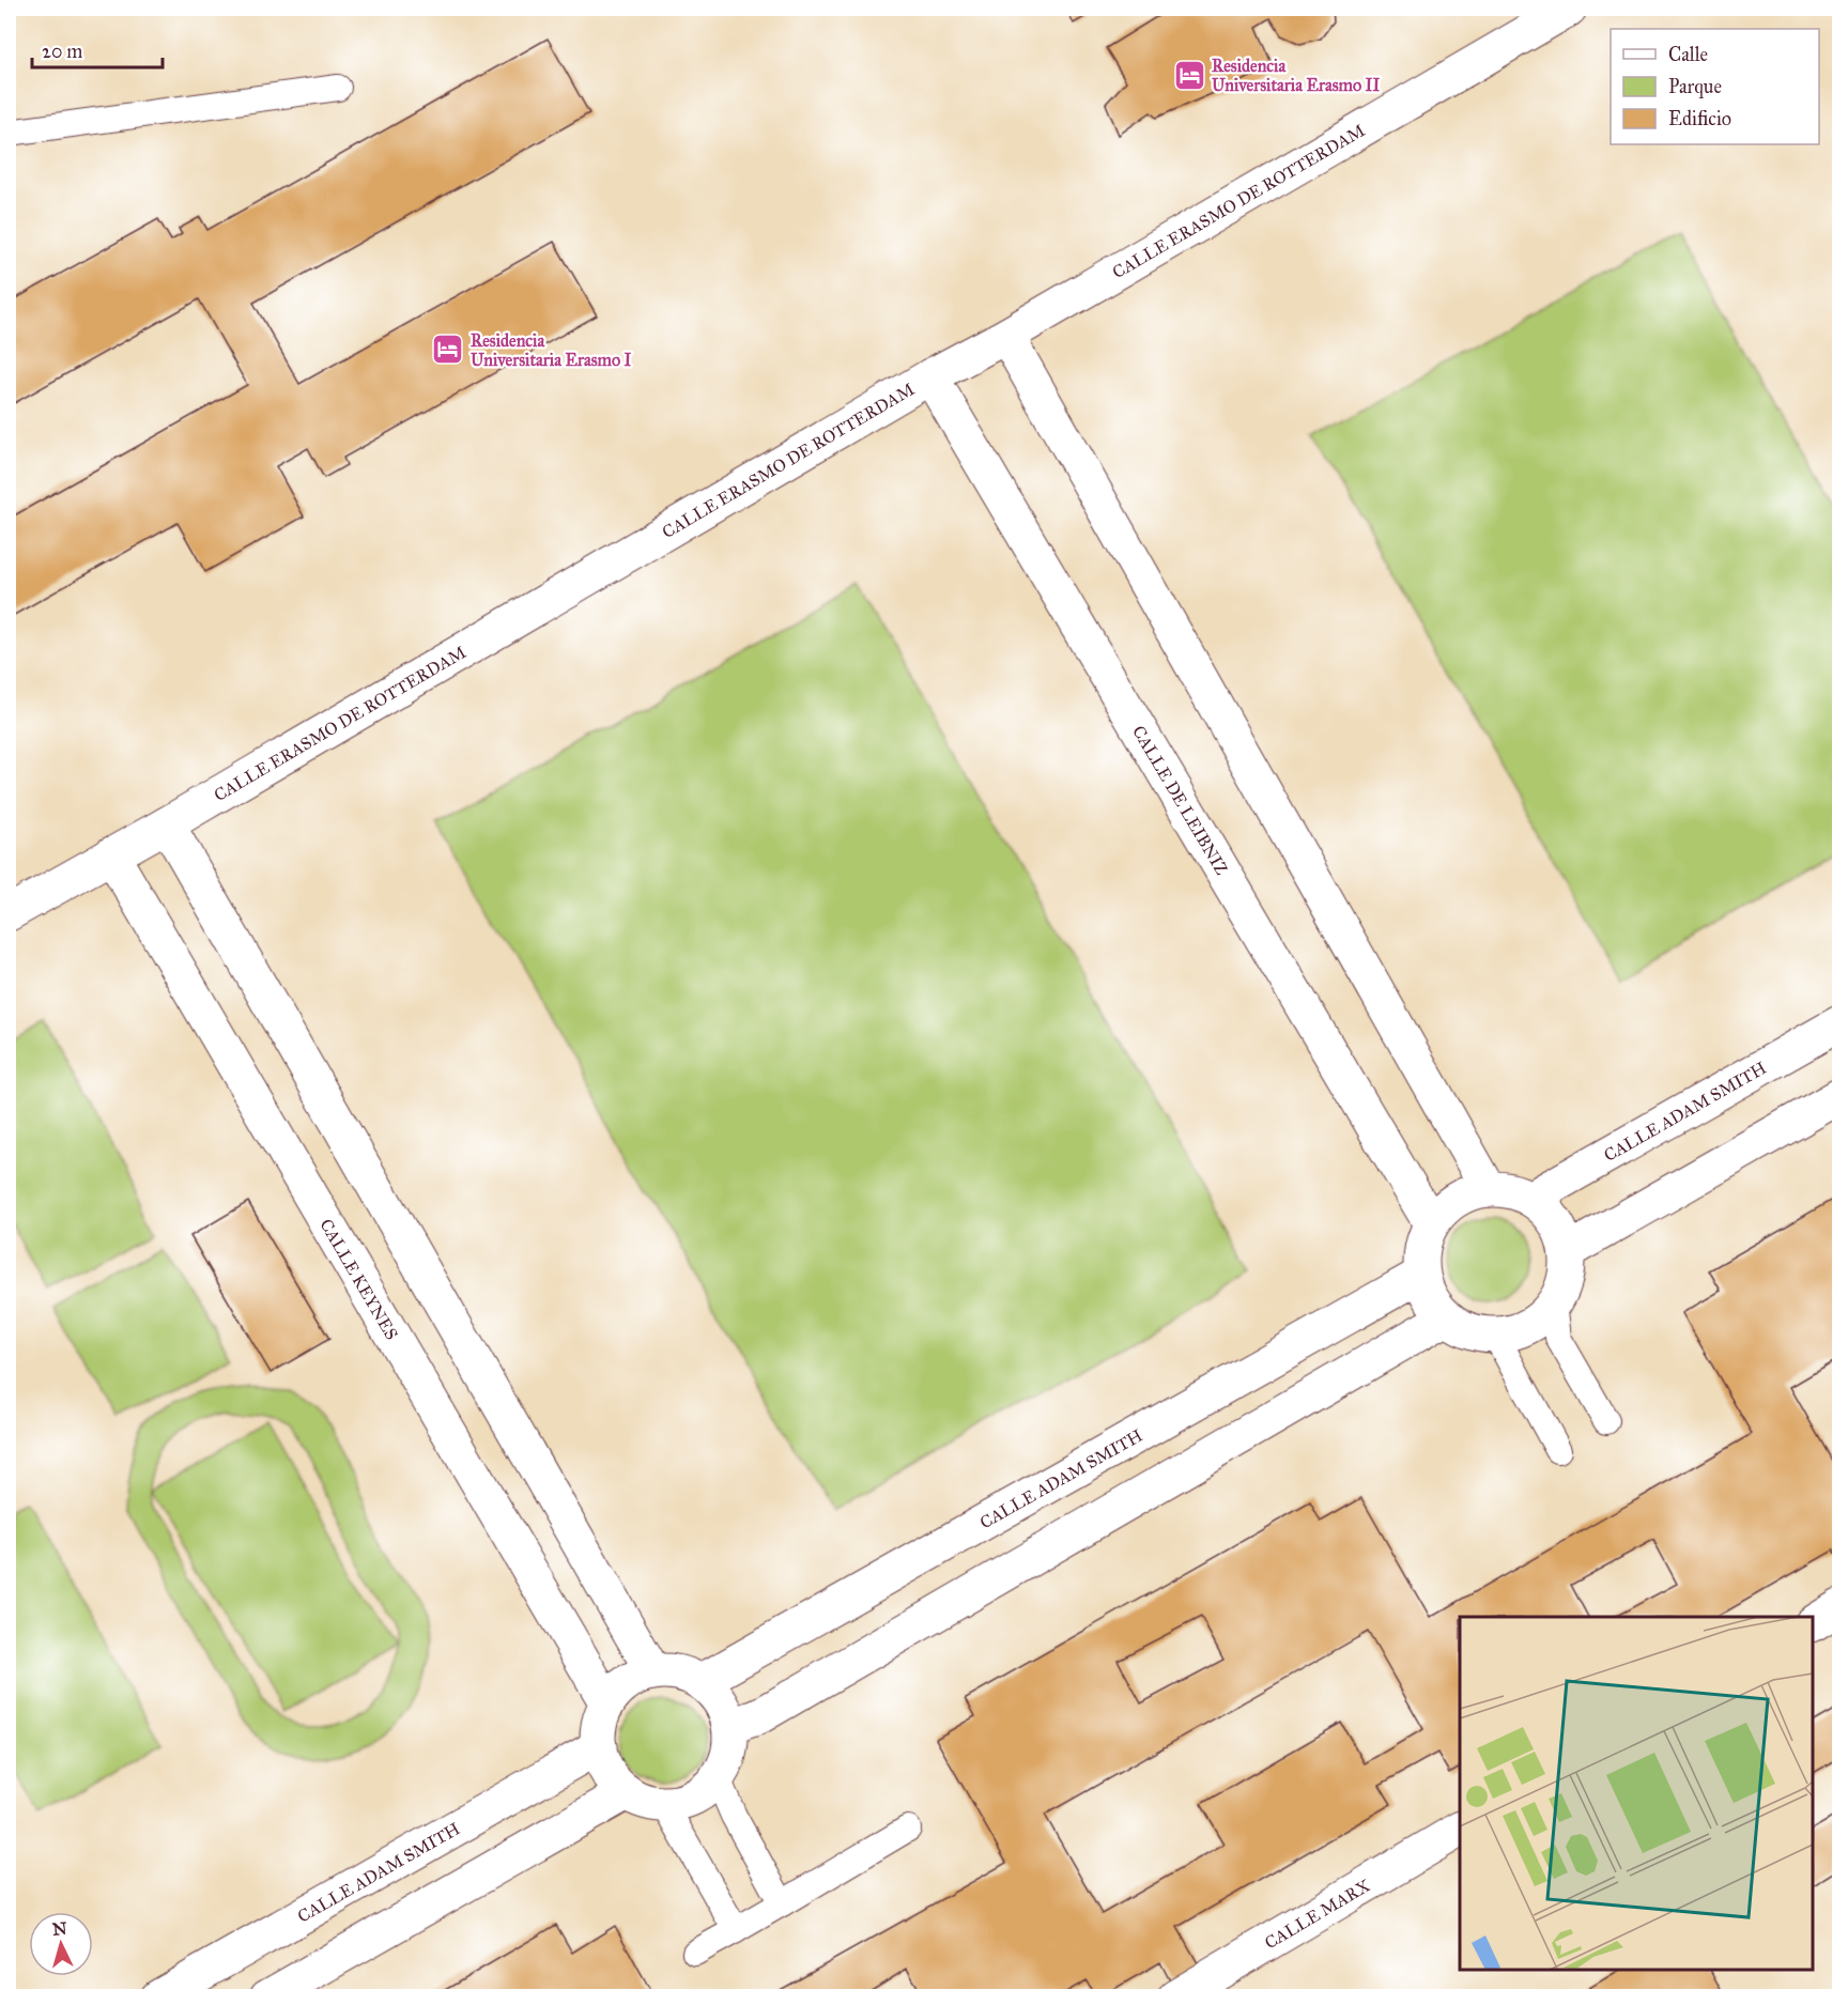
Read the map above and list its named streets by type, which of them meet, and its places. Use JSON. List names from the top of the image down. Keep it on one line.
{"streets":{"street":["CALLE ERASMO DE ROTTERDAM","CALLE DE LEIBNIZ","CALLE ADAM SMITH","CALLE KEYNES","CALLE MARX"]},"crossings":[["CALLE ERASMO DE ROTTERDAM","CALLE DE LEIBNIZ"],["CALLE ERASMO DE ROTTERDAM","CALLE KEYNES"],["CALLE DE LEIBNIZ","CALLE ADAM SMITH"],["CALLE ADAM SMITH","CALLE KEYNES"]],"places":{"hotel":["Residencia Universitaria Erasmo II","Residencia Universitaria Erasmo I"]},"legend":["Calle","Parque","Edificio"],"scale_bar":"20 m","north":"top"}
